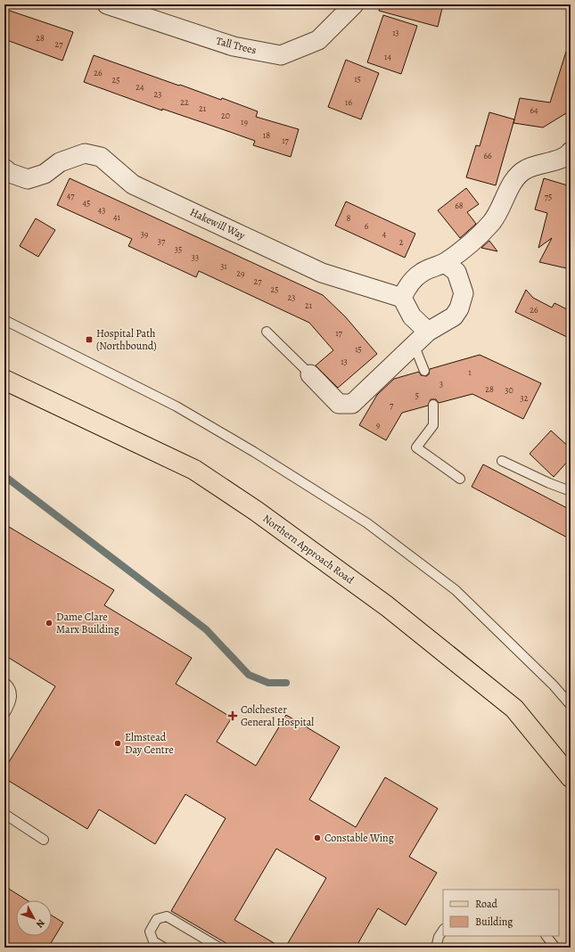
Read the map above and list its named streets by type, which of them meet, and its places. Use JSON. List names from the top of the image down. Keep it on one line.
{"streets":{"main road":["Northern Approach Road"],"street":["Tall Trees","Hakewill Way"]},"places":{"transit":["Hospital Path (Northbound)"],"other":["Dame Clare Marx Building","Elmstead Day Centre","Constable Wing"],"health":["Colchester General Hospital"]},"house_numbers":["13","28","27","14","26","15","25","24","23","22","16","21","64","20","19","18","17","66","47","75","45","68","43","41","8","6","39","4","37","2","35","33","31","29","27","25","23","21","26","17","15","13","1","3","28","30","5","32","7","9"],"legend":["Road","Building"],"north":"bottom right"}
